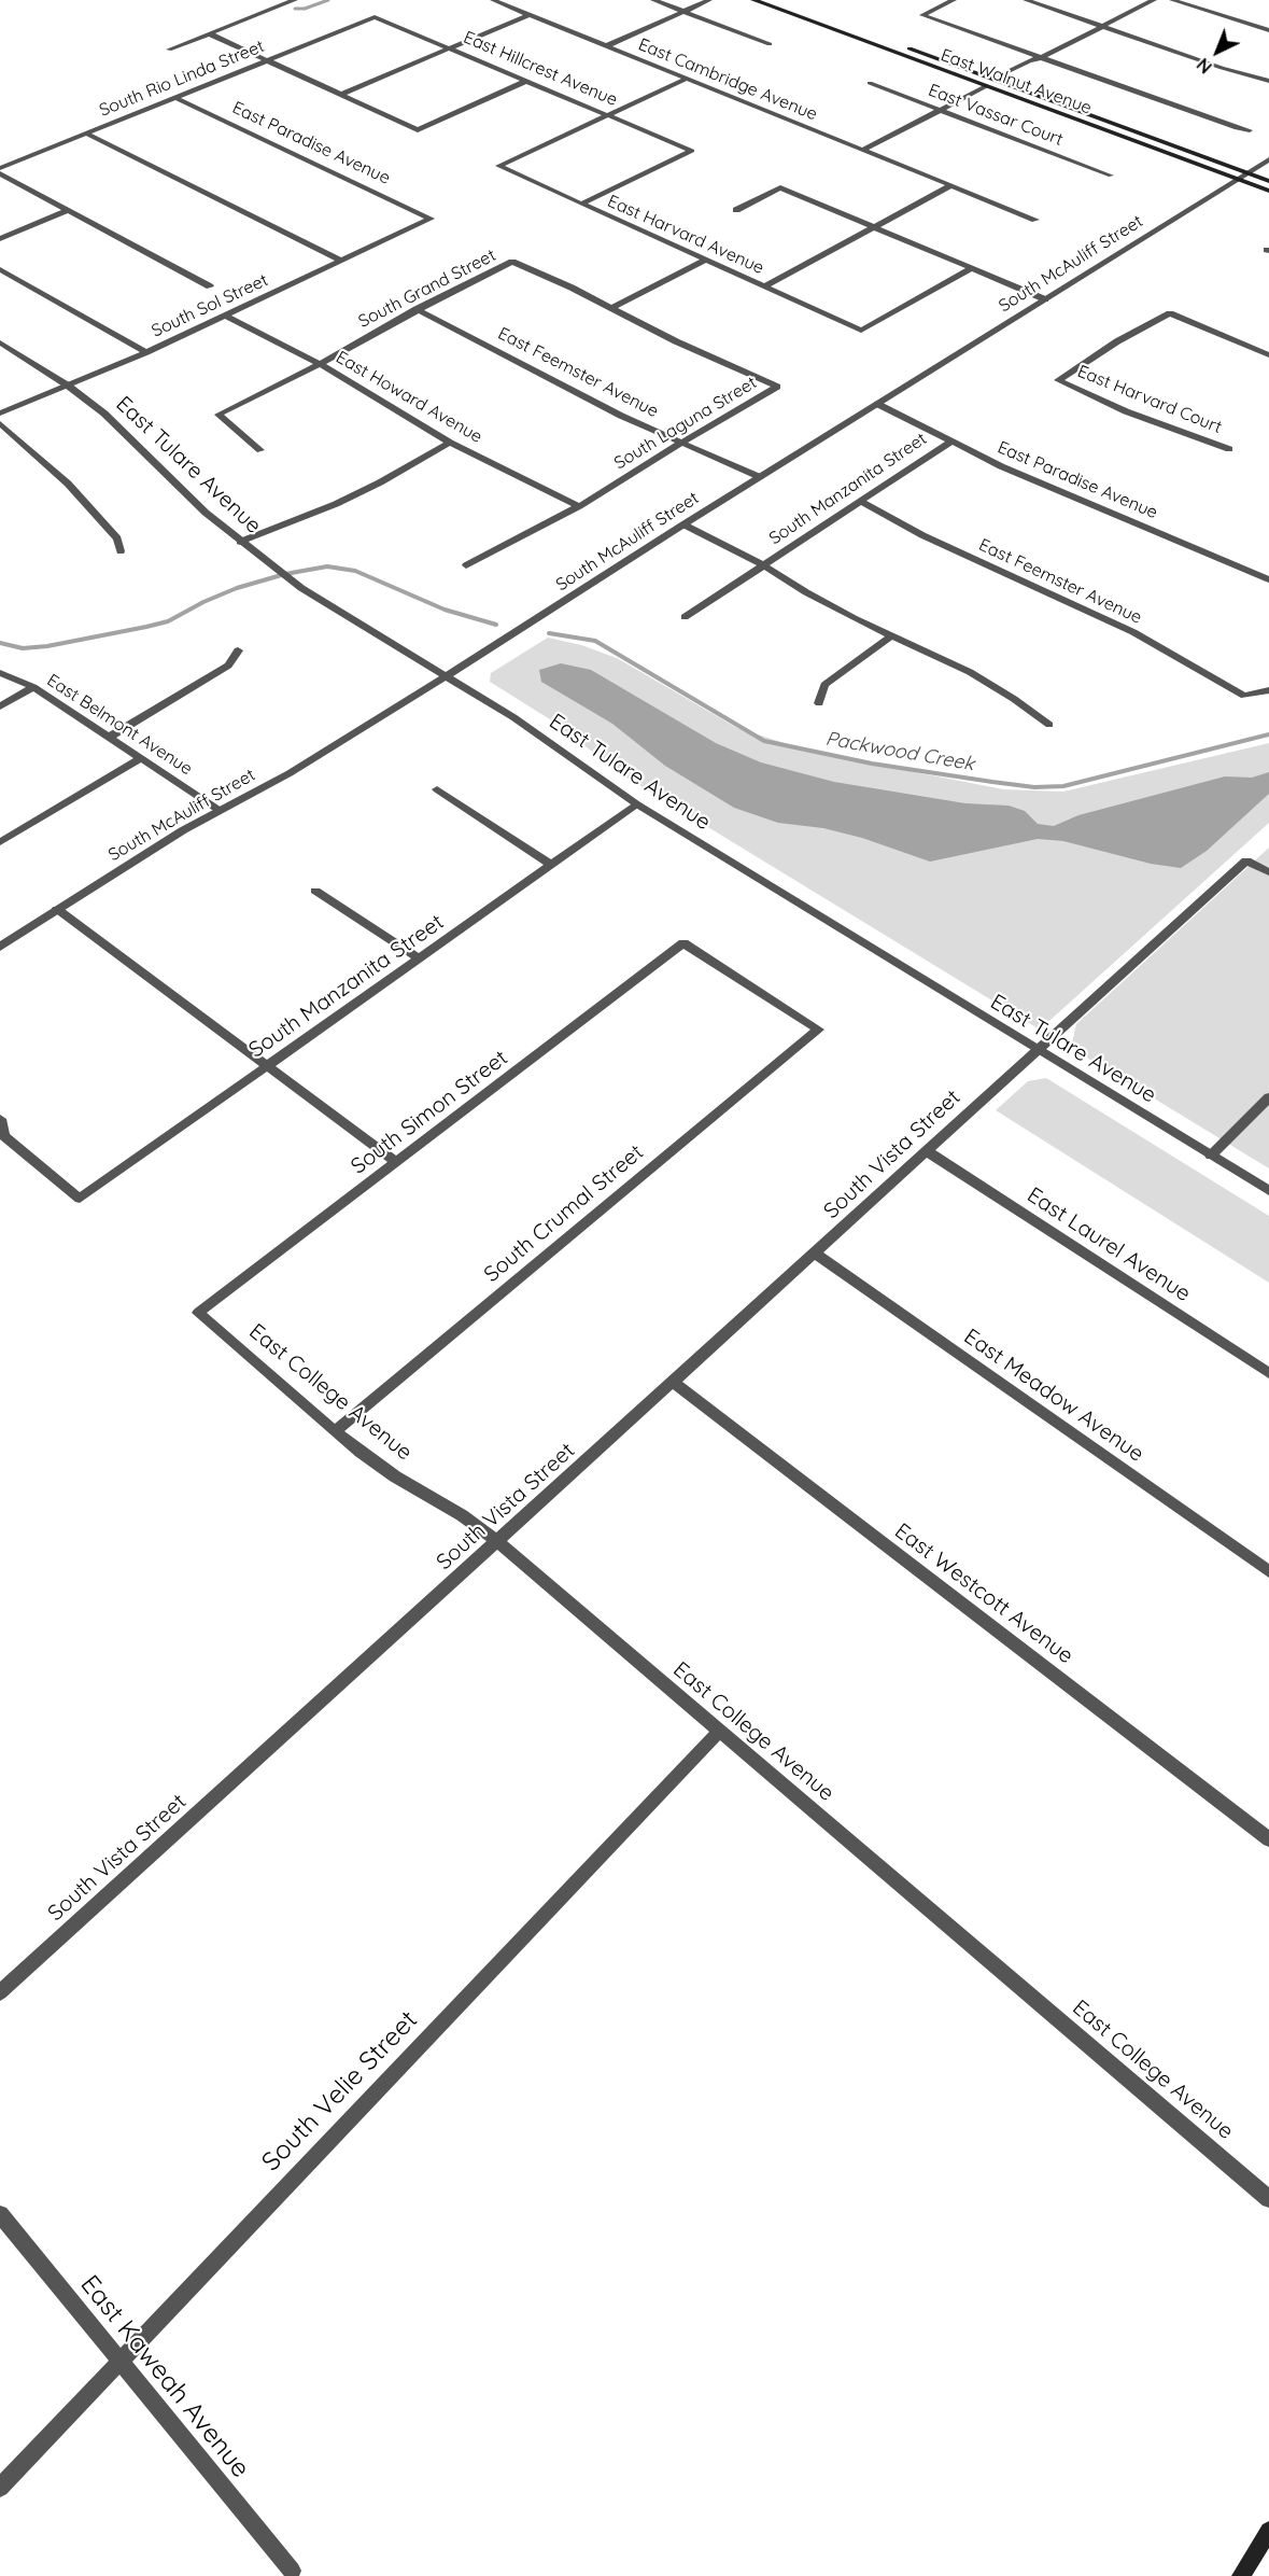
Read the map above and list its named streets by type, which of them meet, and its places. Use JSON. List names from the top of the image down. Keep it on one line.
{"streets":{"main road":["East Walnut Avenue"],"street":["East Hillcrest Avenue","South Rio Linda Street","East Cambridge Avenue","East Vassar Court","East Paradise Avenue","East Harvard Avenue","South McAuliff Street","South Grand Street","South Sol Street","East Feemster Avenue","East Howard Avenue","East Harvard Court","South Laguna Street","East Tulare Avenue","South Manzanita Street","East Belmont Avenue","South Simon Street","South Vista Street","South Crumal Street","East Laurel Avenue","East College Avenue","East Meadow Avenue","East Westcott Avenue","South Velie Street","East Kaweah Avenue"]},"crossings":[["East Hillcrest Avenue","South Rio Linda Street"],["East Hillcrest Avenue","East Harvard Avenue"],["South Rio Linda Street","East Paradise Avenue"],["East Walnut Avenue","South McAuliff Street"],["East Paradise Avenue","South McAuliff Street"],["East Paradise Avenue","South Sol Street"],["East Paradise Avenue","South Manzanita Street"],["South McAuliff Street","East Feemster Avenue"],["South McAuliff Street","East Tulare Avenue"],["South McAuliff Street","East Belmont Avenue"],["South Grand Street","East Feemster Avenue"],["South Grand Street","East Howard Avenue"],["South Grand Street","South Laguna Street"],["South Sol Street","East Howard Avenue"],["South Sol Street","East Tulare Avenue"],["East Feemster Avenue","South Laguna Street"],["East Feemster Avenue","South Manzanita Street"],["East Howard Avenue","South Laguna Street"],["East Tulare Avenue","South Manzanita Street"],["East Tulare Avenue","South Vista Street"],["South Simon Street","South Crumal Street"],["South Simon Street","East College Avenue"],["South Vista Street","East Laurel Avenue"],["South Vista Street","East College Avenue"],["South Vista Street","East Meadow Avenue"],["South Vista Street","East Westcott Avenue"],["South Crumal Street","East College Avenue"],["East College Avenue","South Velie Street"],["South Velie Street","East Kaweah Avenue"]],"water":["Packwood Creek"],"north":"bottom left"}
